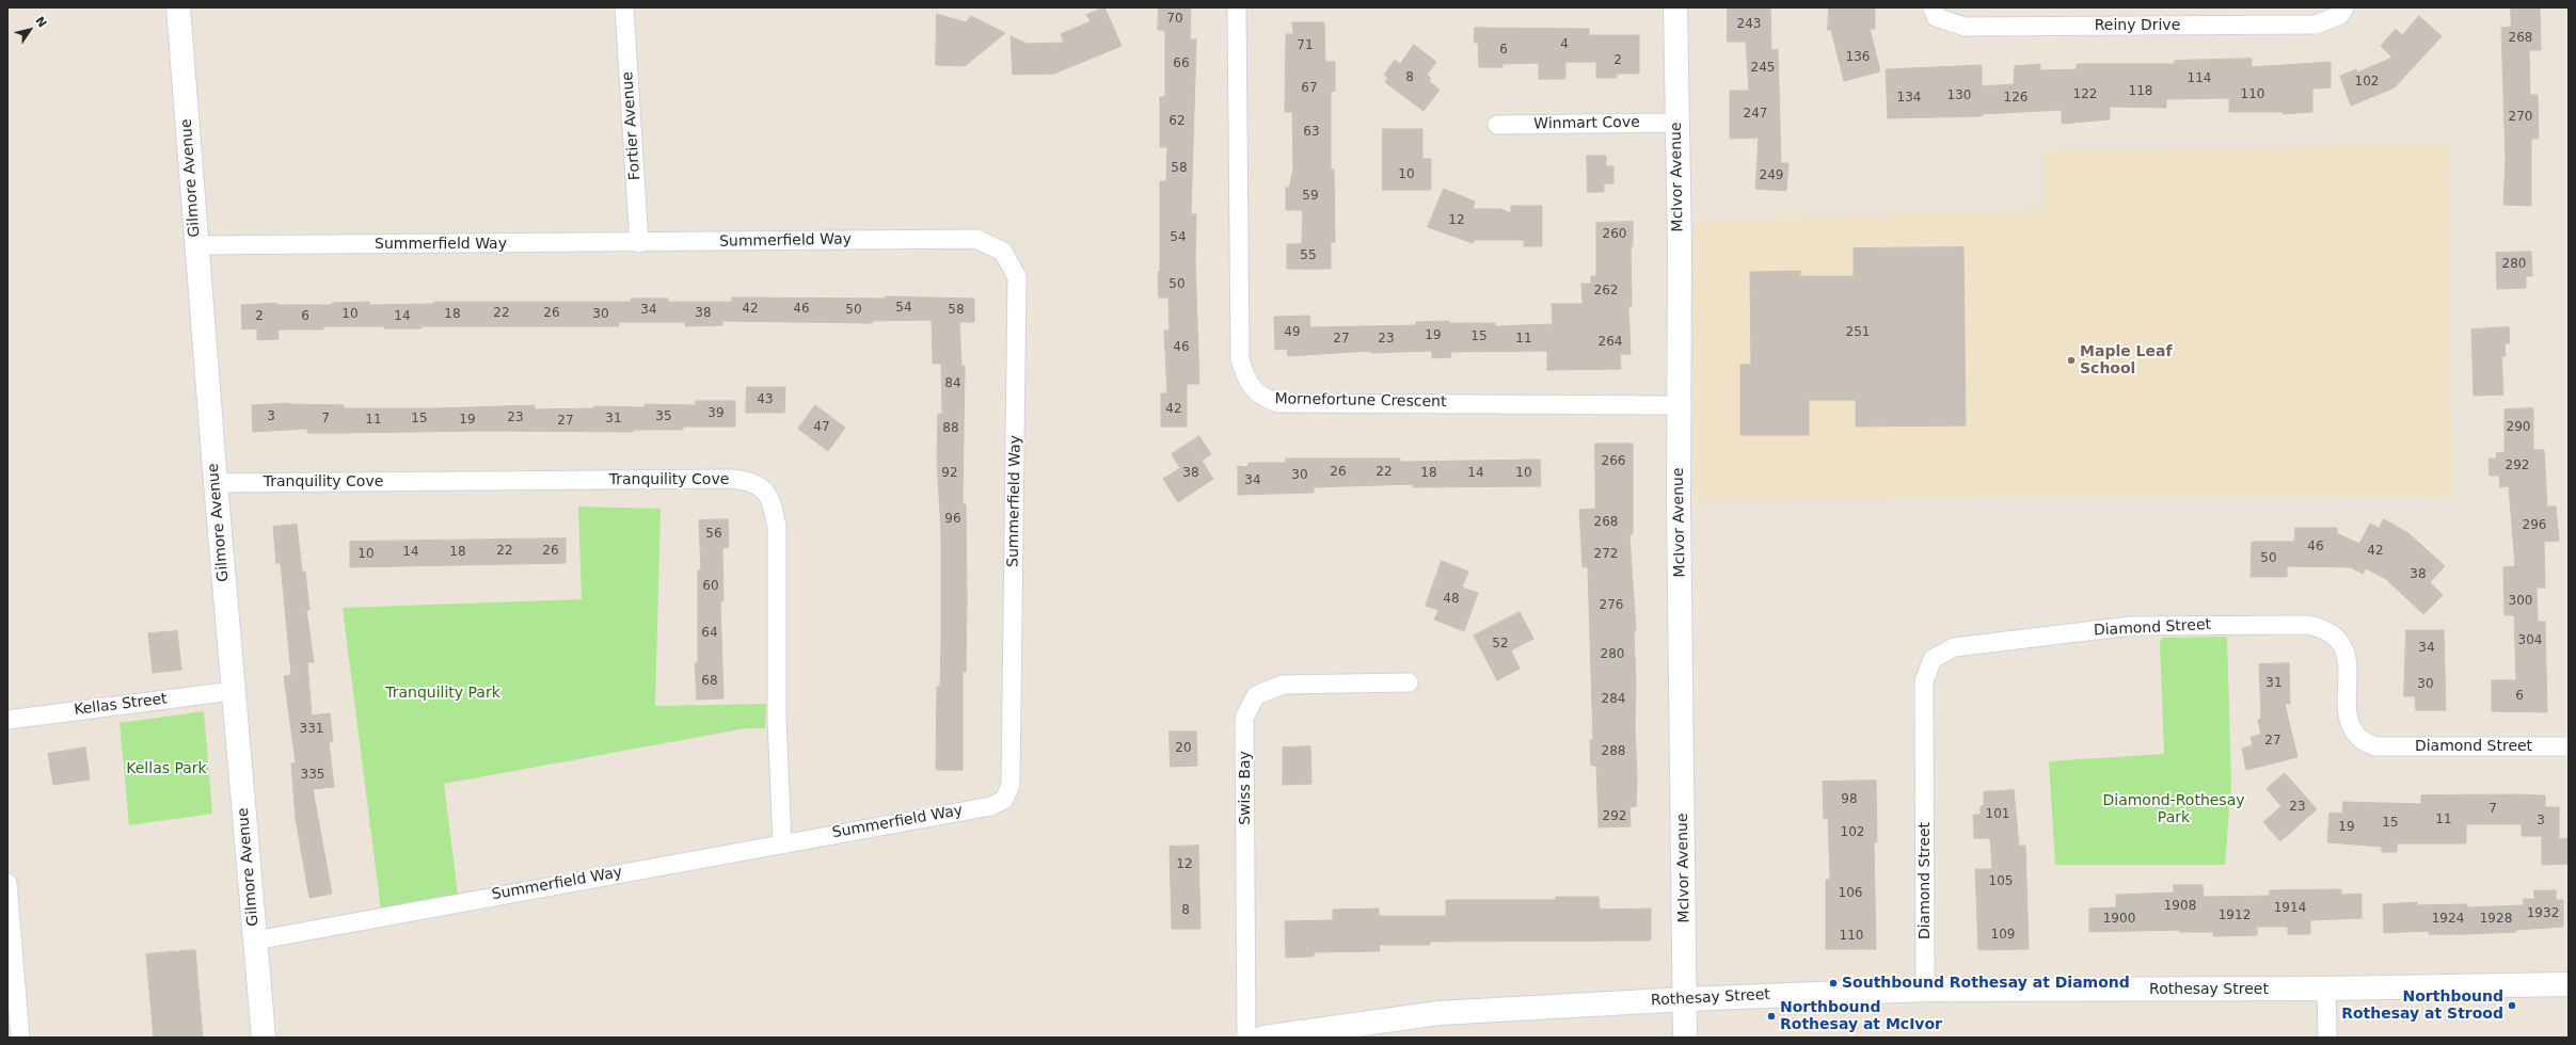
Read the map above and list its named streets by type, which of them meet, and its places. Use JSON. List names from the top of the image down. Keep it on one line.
{"streets":{"street":["Reiny Drive","Winmart Cove","Fortier Avenue","McIvor Avenue","Gilmore Avenue","Summerfield Way","Mornefortune Crescent","Tranquility Cove","Diamond Street","Kellas Street","Swiss Bay","Rothesay Street"]},"crossings":[["Winmart Cove","McIvor Avenue"],["Fortier Avenue","Summerfield Way"],["McIvor Avenue","Mornefortune Crescent"],["McIvor Avenue","Rothesay Street"],["Gilmore Avenue","Summerfield Way"],["Gilmore Avenue","Tranquility Cove"],["Gilmore Avenue","Kellas Street"],["Summerfield Way","Tranquility Cove"],["Diamond Street","Rothesay Street"]],"parks":["Tranquility Park","Kellas Park","Diamond-Rothesay Park"],"places":["Maple Leaf School","Southbound Rothesay at Diamond","Northbound Rothesay at Strood","Northbound Rothesay at McIvor"],"house_numbers":["70","243","268","4","71","6","136","2","66","245","8","114","102","67","118","122","110","130","134","126","247","270","62","63","58","10","249","59","12","260","54","55","280","50","262","54","42","46","34","50","58","22","26","38","10","18","30","2","6","14","49","251","19","15","27","23","11","264","46","84","43","42","39","3","35","23","7","15","31","11","19","27","47","290","88","266","292","26","22","92","38","18","14","10","30","34","96","268","296","56","46","22","26","42","14","18","10","272","50","38","60","48","300","276","64","304","52","34","280","68","31","30","6","284","331","27","20","288","335","98","23","7","101","292","11","3","15","19","102","12","105","106","1908","1914","8","1932","1912","1900","1924","1928","109","110"],"north":"top right"}
